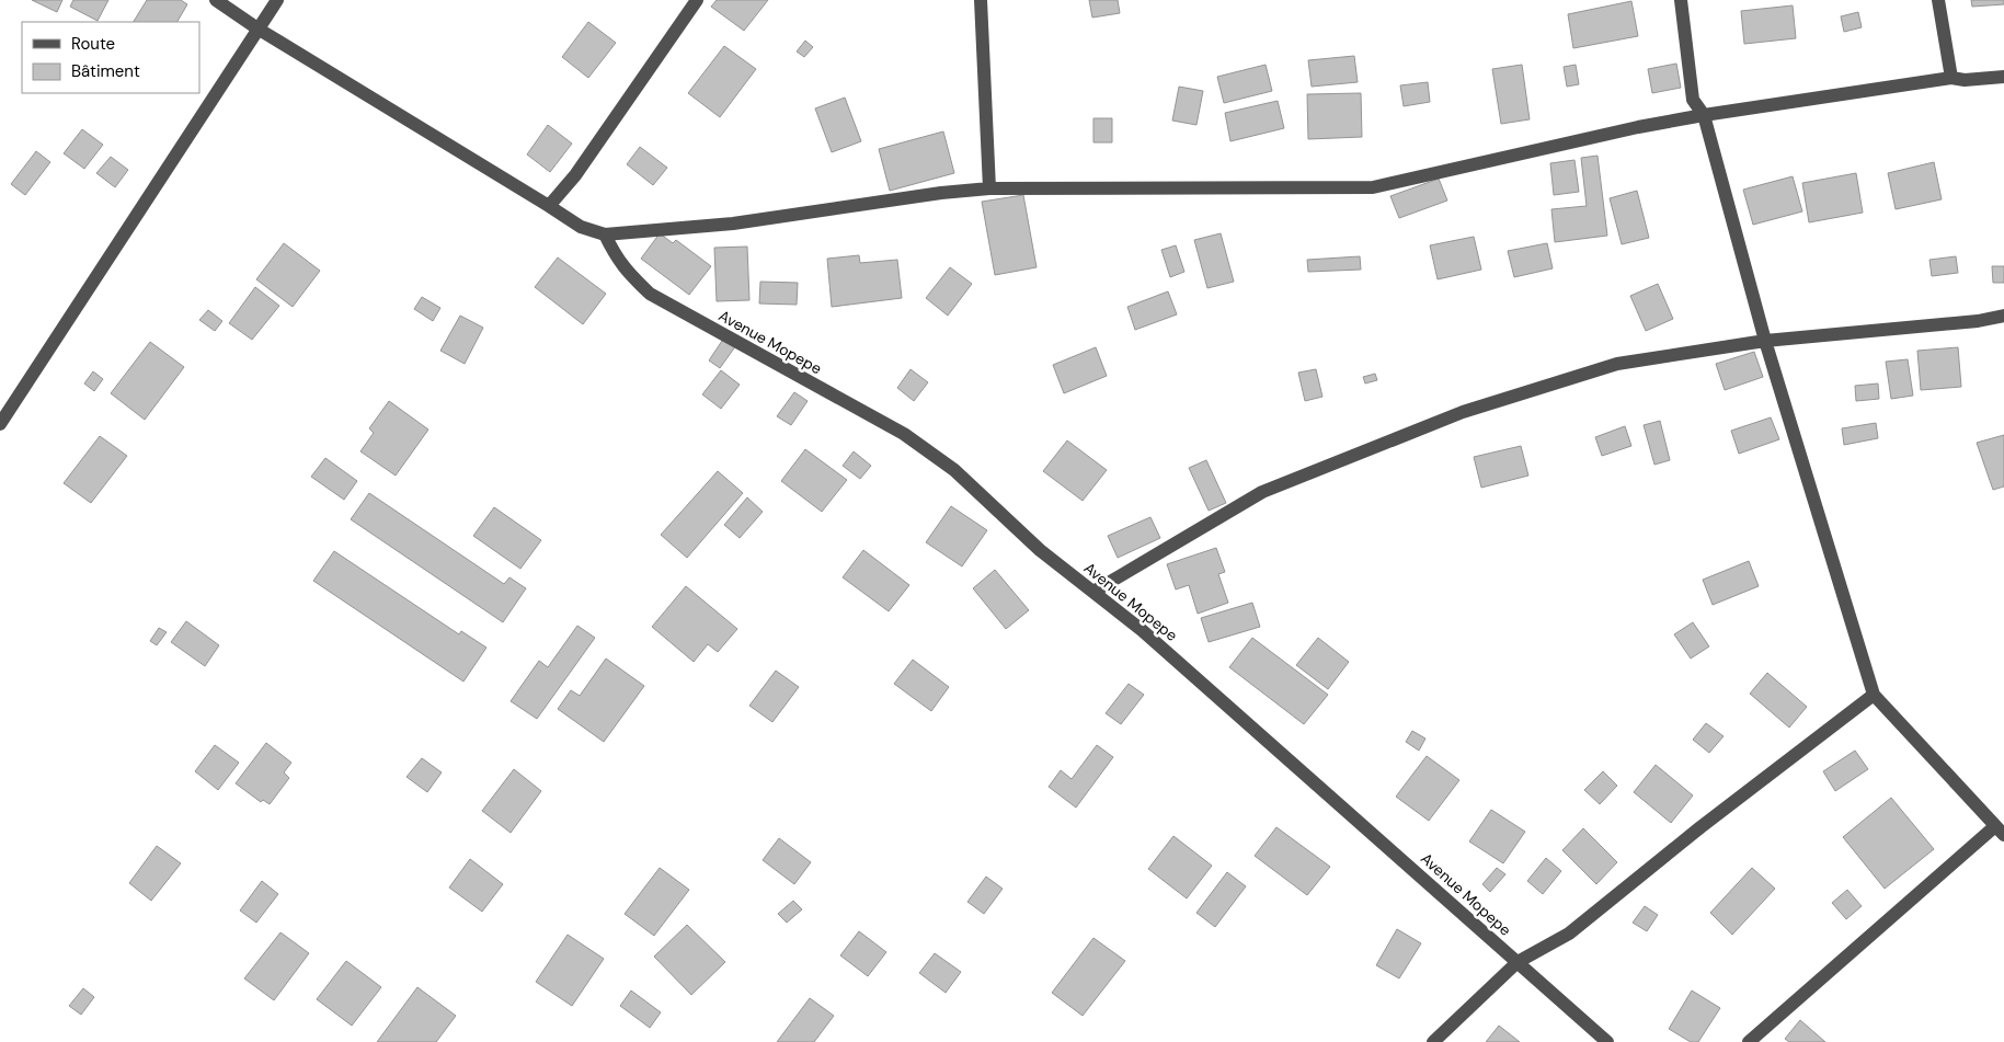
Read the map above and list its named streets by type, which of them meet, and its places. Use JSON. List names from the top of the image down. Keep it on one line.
{"streets":{"street":["Avenue Mopepe"]},"legend":["Route","Bâtiment"]}
